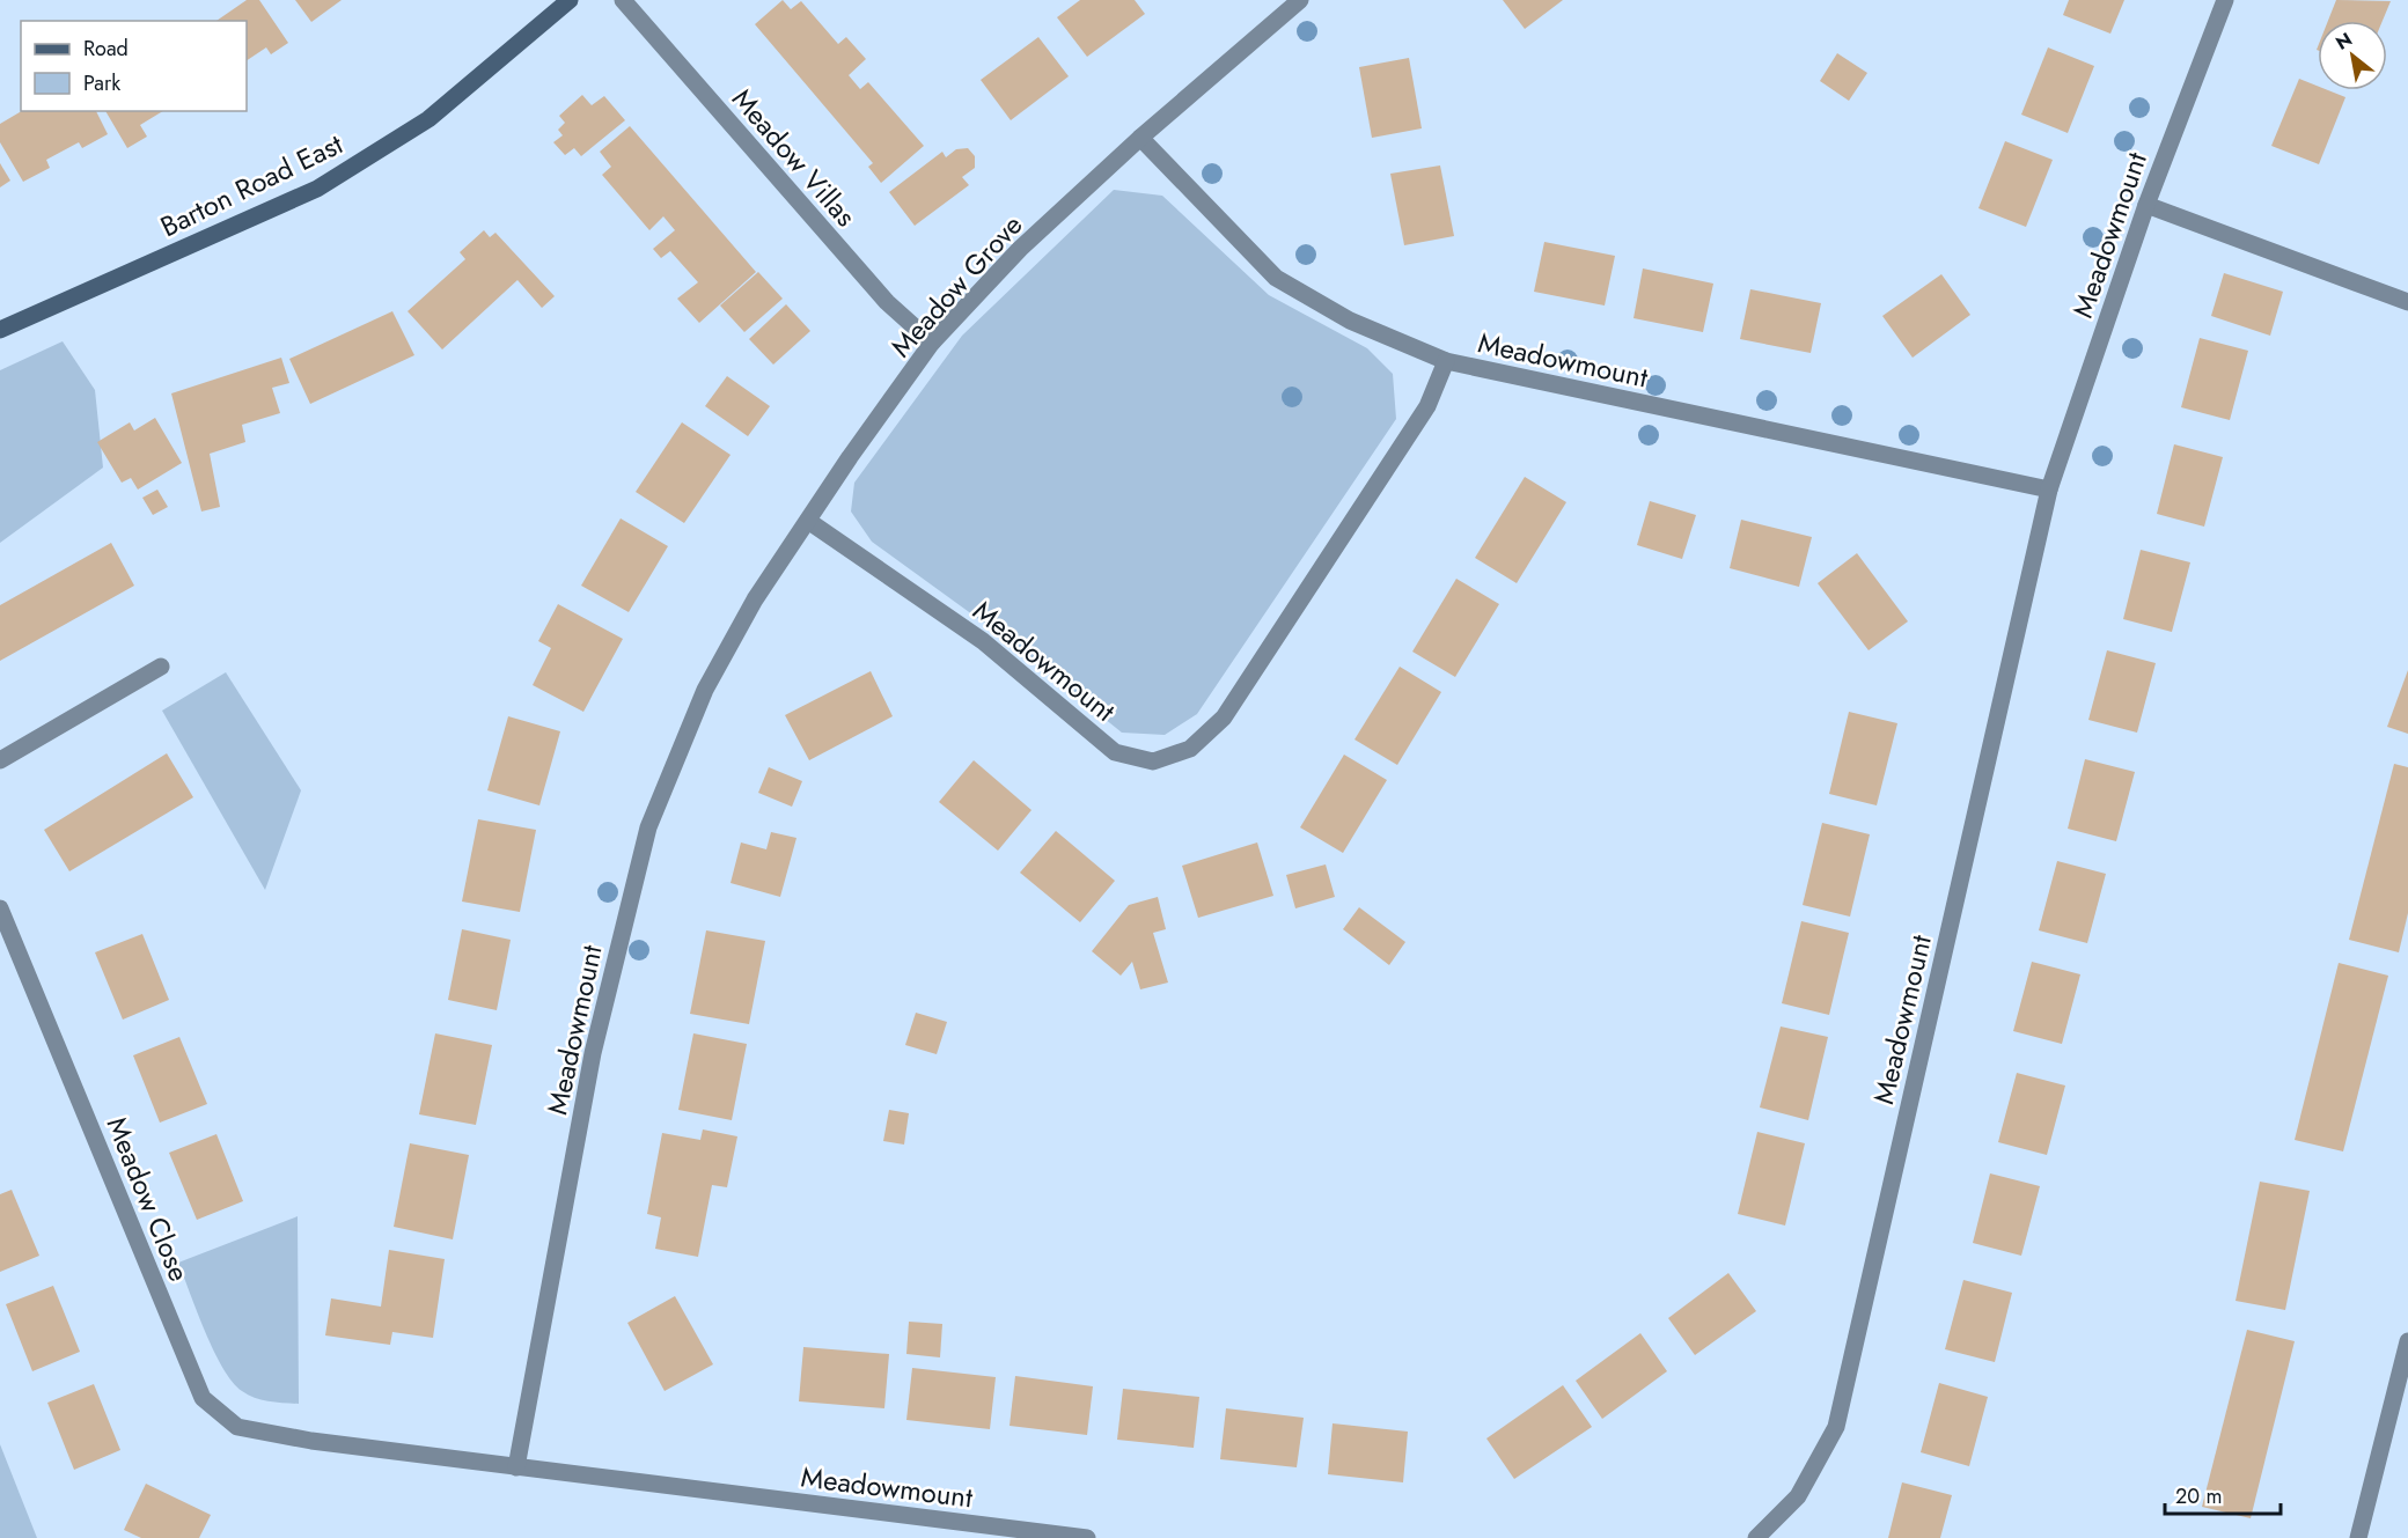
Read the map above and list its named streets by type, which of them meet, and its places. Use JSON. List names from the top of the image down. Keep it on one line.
{"streets":{"street":["Meadow Villas","Barton Road East","Meadowmount","Meadow Grove","Meadow Close"]},"crossings":[["Meadow Villas","Meadow Grove"],["Meadowmount","Meadow Grove"],["Meadowmount","Meadow Close"]],"legend":["Road","Park"],"scale_bar":"20 m","north":"top left"}
